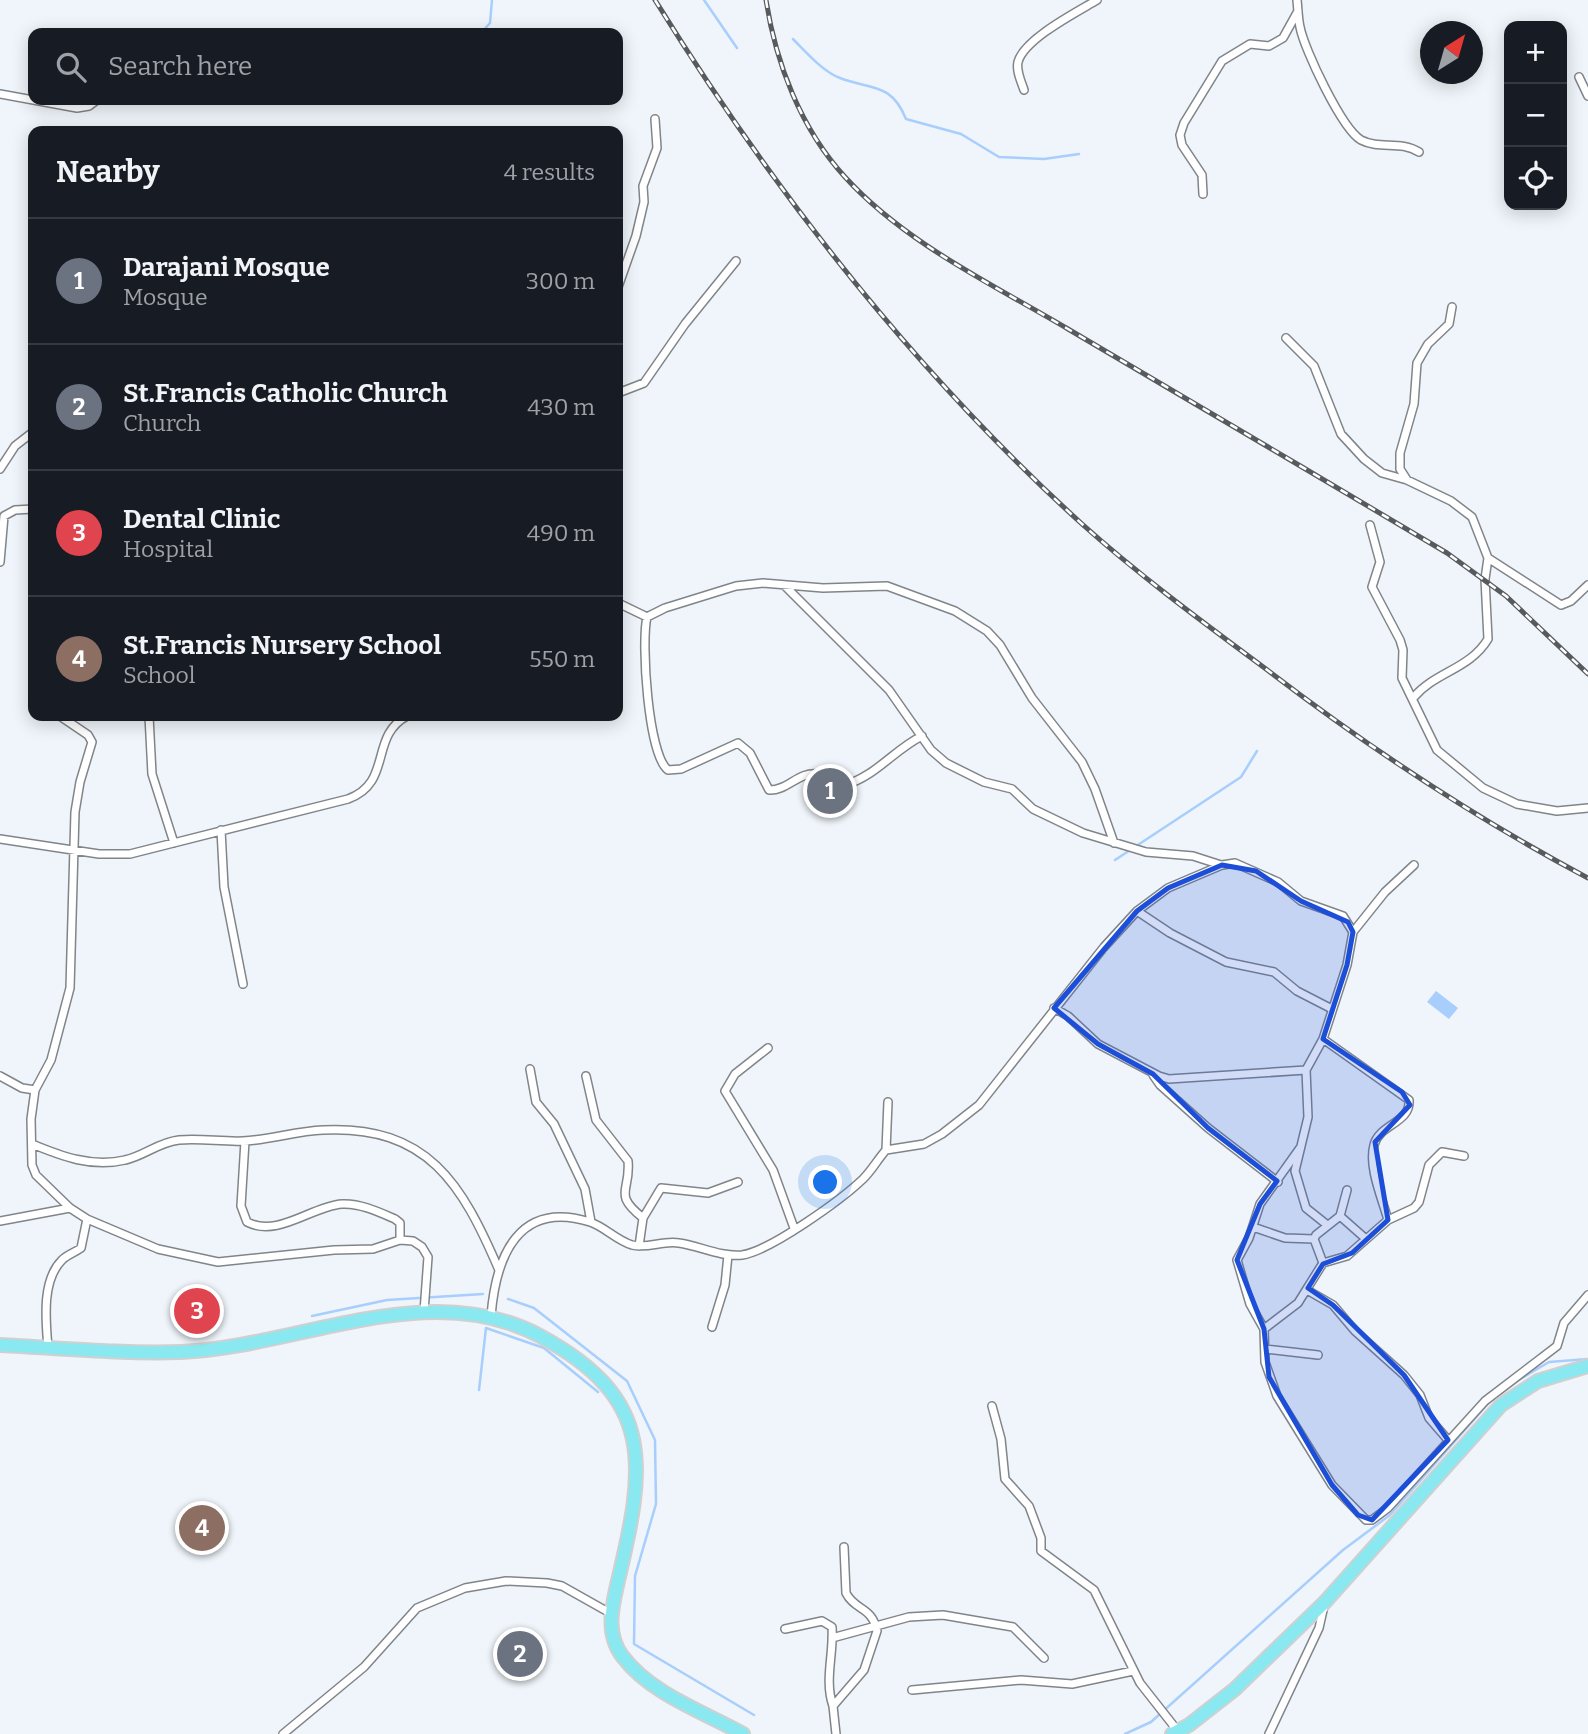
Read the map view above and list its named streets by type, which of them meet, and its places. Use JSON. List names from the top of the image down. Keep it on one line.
{"north":"top right","page":{"map_buttons":["+","−"],"search":"Search here","heading":["Nearby","4 results"],"list":[{"mark":"1","name":"Darajani Mosque","note":"Mosque","value":"300 m"},{"mark":"2","name":"St.Francis Catholic Church","note":"Church","value":"430 m"},{"mark":"3","name":"Dental Clinic","note":"Hospital","value":"490 m"},{"mark":"4","name":"St.Francis Nursery School","note":"School","value":"550 m"}],"pins":["1","3","4","2"]}}
